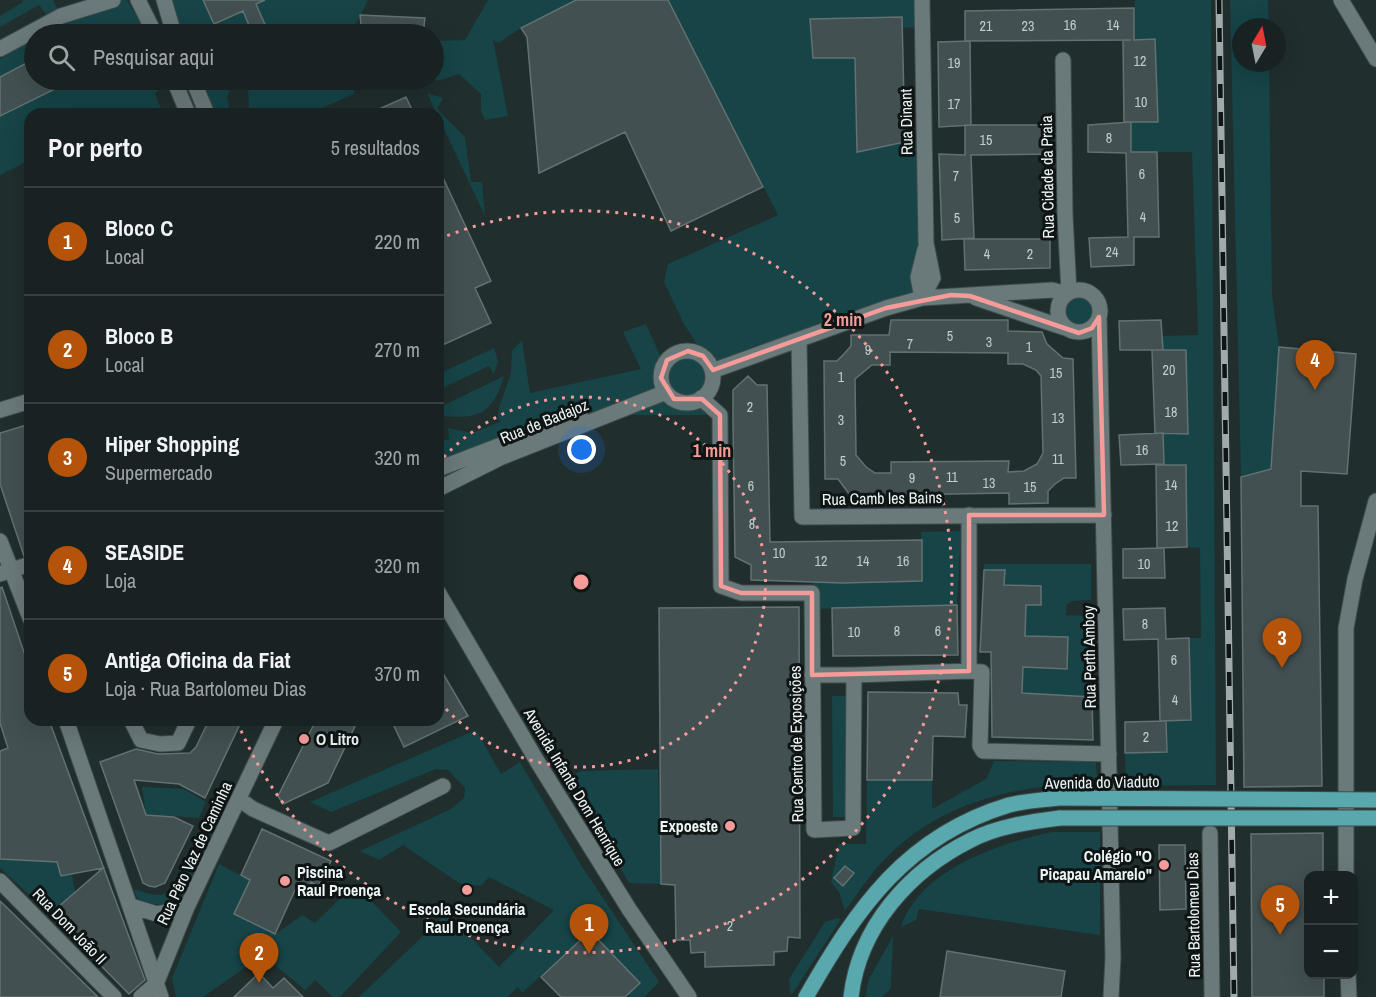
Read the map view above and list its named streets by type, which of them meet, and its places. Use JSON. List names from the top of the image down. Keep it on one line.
{"streets":{"main road":["Avenida do Viaduto"],"street":["Rua Dinant","Rua Cidade da Praia","Rua de Badajoz","Rua Camb les Bains","Rua Perth Amboy","Rua Centro de Exposições","Avenida Infante Dom Henrique","Rua Pêro Vaz de Caminha","Rua Bartolomeu Dias","Rua Dom João II"]},"crossings":[["Rua Cidade da Praia","Rua Perth Amboy"],["Rua de Badajoz","Rua Centro de Exposições"],["Rua Camb les Bains","Rua Perth Amboy"]],"places":["O Litro","Expoeste","Colégio \"O Picapau Amarelo\"","Piscina Raul Proença","Escola Secundária Raul Proença"],"house_numbers":["16","14","21","23","12","19","10","17","8","15","6","7","4","5","24","4","2","5","3","7","1","9","20","15","1","2","18","13","3","16","11","5","11","9","13","14","6","15","8","12","10","12","14","16","10","8","8","6","10","6","4","2","2"],"north":"top","page":{"search":"Pesquisar aqui","heading":["Por perto","5 resultados"],"list":[{"mark":"1","name":"Bloco C","note":"Local","value":"220 m"},{"mark":"2","name":"Bloco B","note":"Local","value":"270 m"},{"mark":"3","name":"Hiper Shopping","note":"Supermercado","value":"320 m"},{"mark":"4","name":"SEASIDE","note":"Loja","value":"320 m"},{"mark":"5","name":"Antiga Oficina da Fiat","note":"Loja · Rua Bartolomeu Dias","value":"370 m"}],"pins":["4","3","5","1","2"],"map_buttons":["+","−"]},"rings":["2 min","1 min"]}
